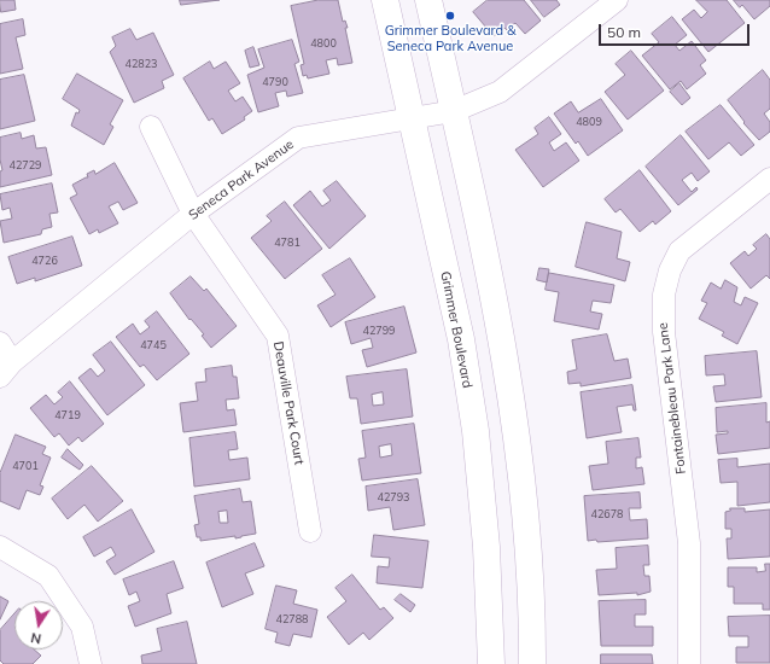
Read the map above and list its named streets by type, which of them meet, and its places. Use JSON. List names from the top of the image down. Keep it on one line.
{"streets":{"main road":["Grimmer Boulevard"],"street":["Seneca Park Avenue","Fontainebleau Park Lane","Deauville Park Court"]},"crossings":[["Seneca Park Avenue","Grimmer Boulevard"],["Seneca Park Avenue","Deauville Park Court"]],"places":["Grimmer Boulevard & Seneca Park Avenue"],"house_numbers":["4800","42823","4790","4809","42729","4781","4726","42799","4745","4719","4701","42793","42678","42788"],"scale_bar":"50 m","north":"bottom"}
